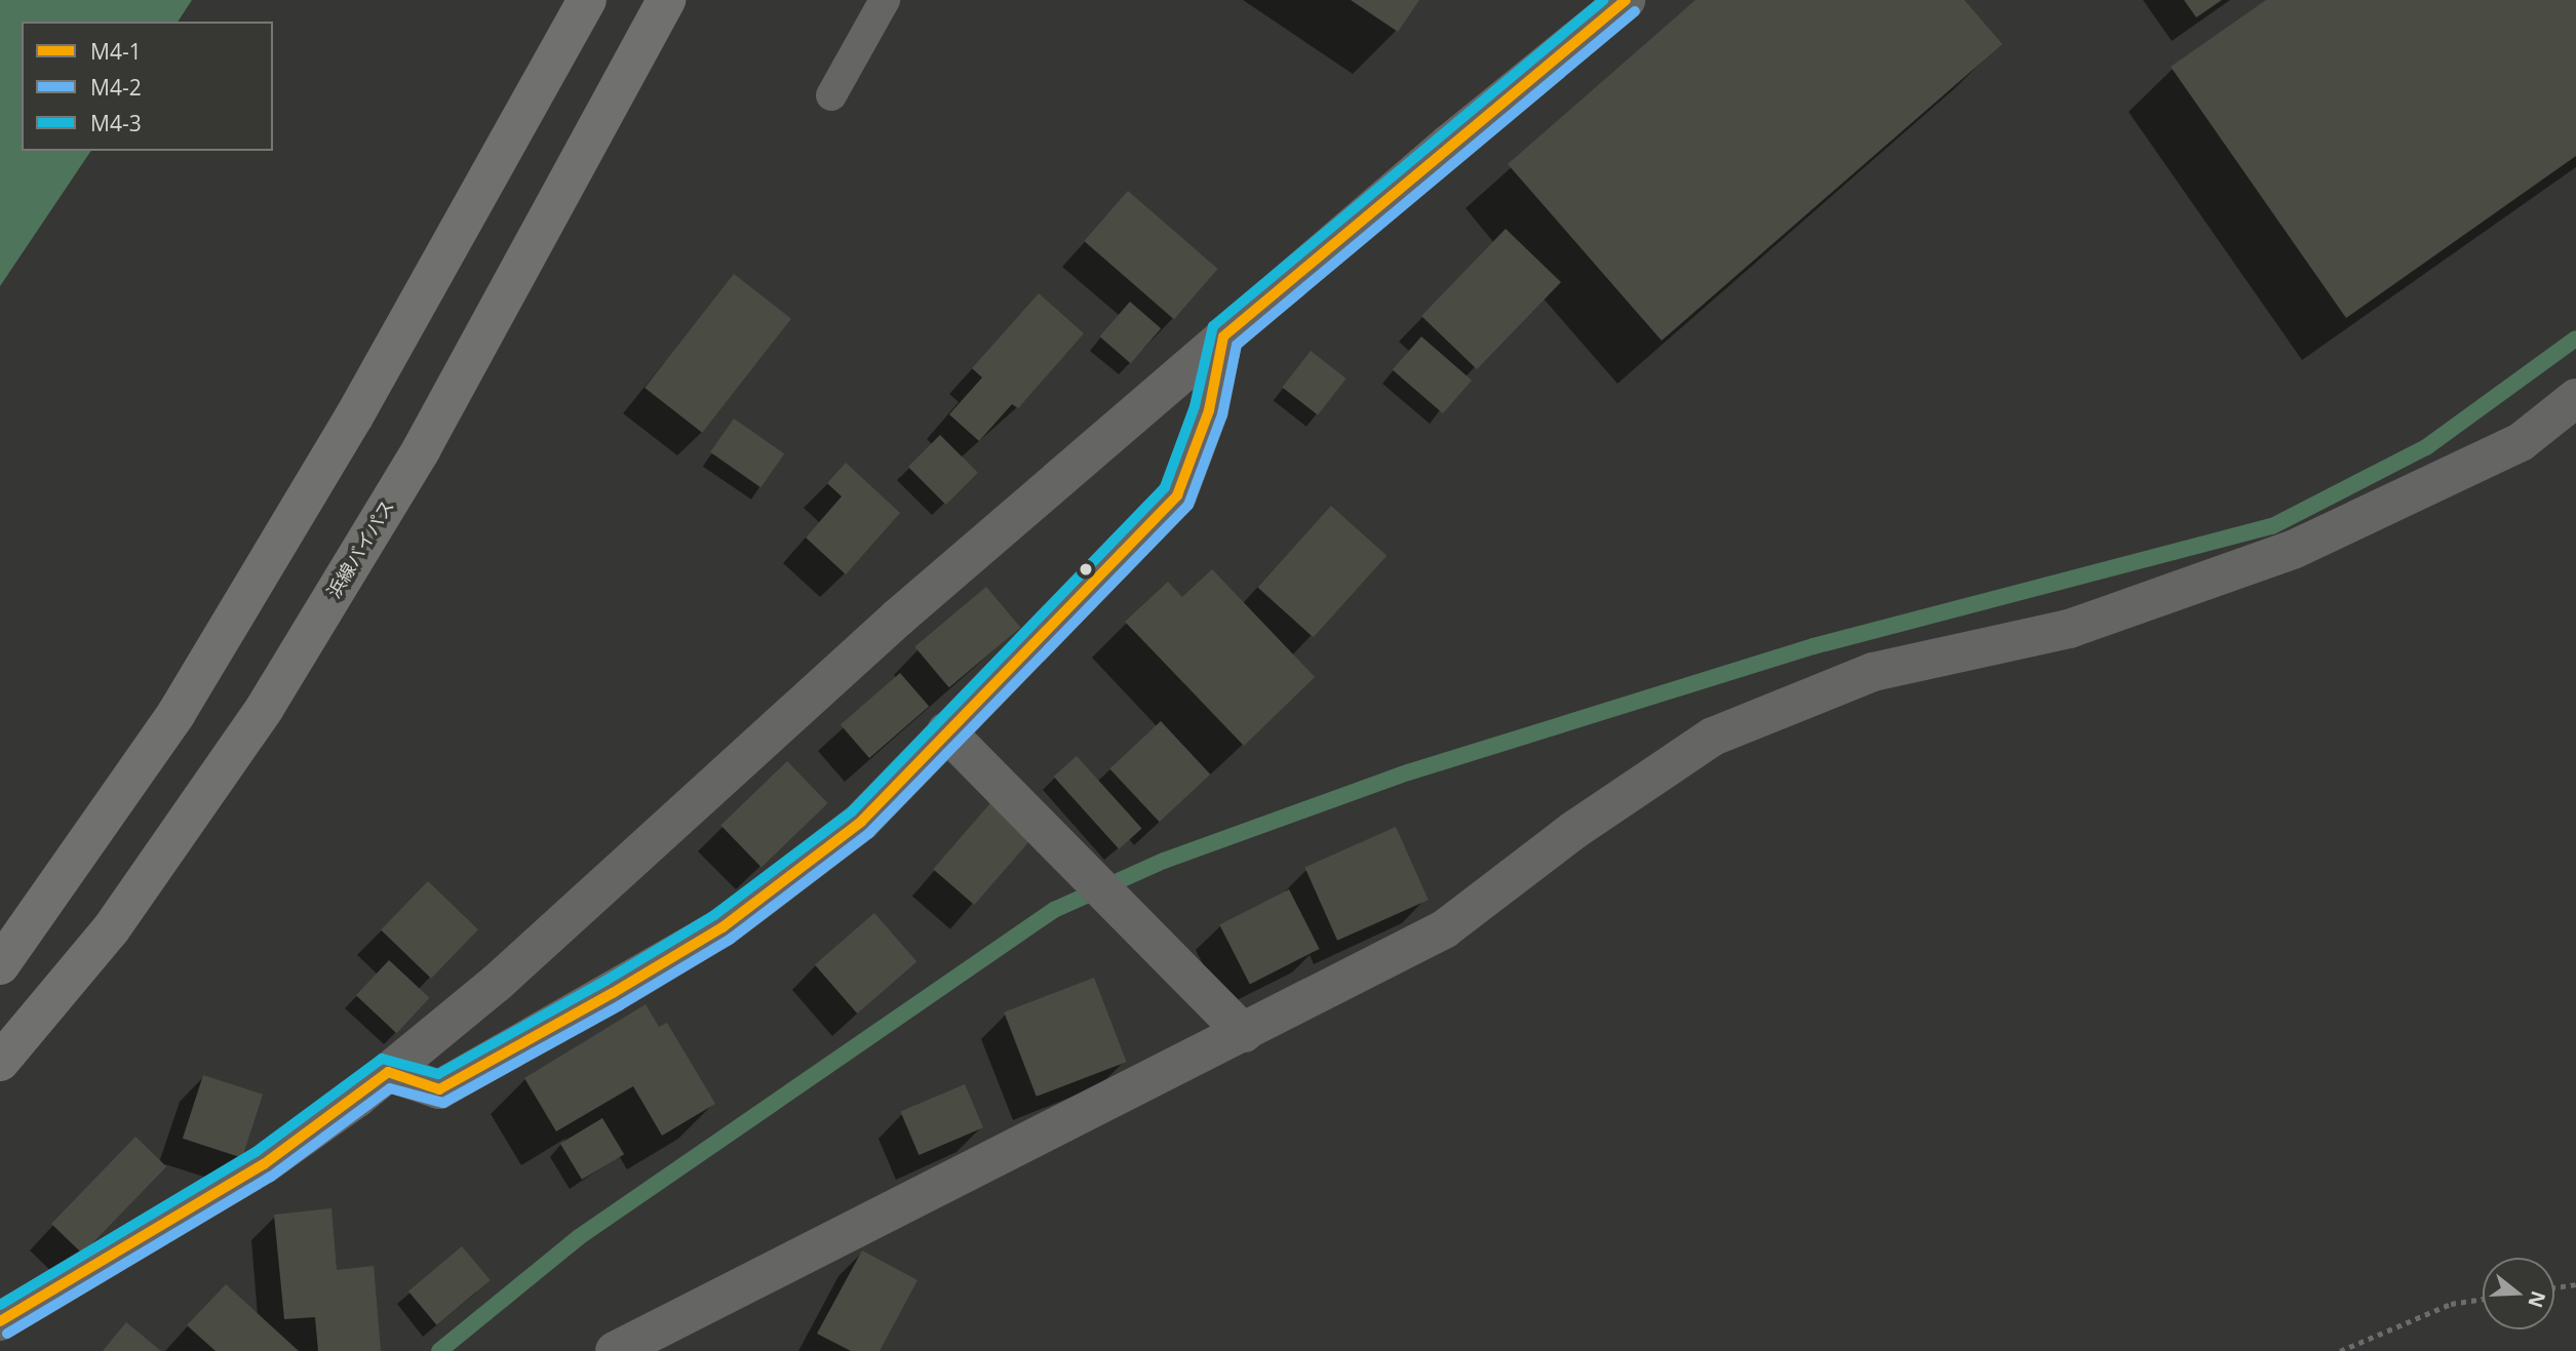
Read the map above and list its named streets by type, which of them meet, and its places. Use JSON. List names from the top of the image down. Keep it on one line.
{"streets":{"highway":["浜線バイパス"]},"lines":["transit line M4-1","transit line M4-3","transit line M4-2"],"legend":["M4-1","M4-2","M4-3"],"north":"right"}
